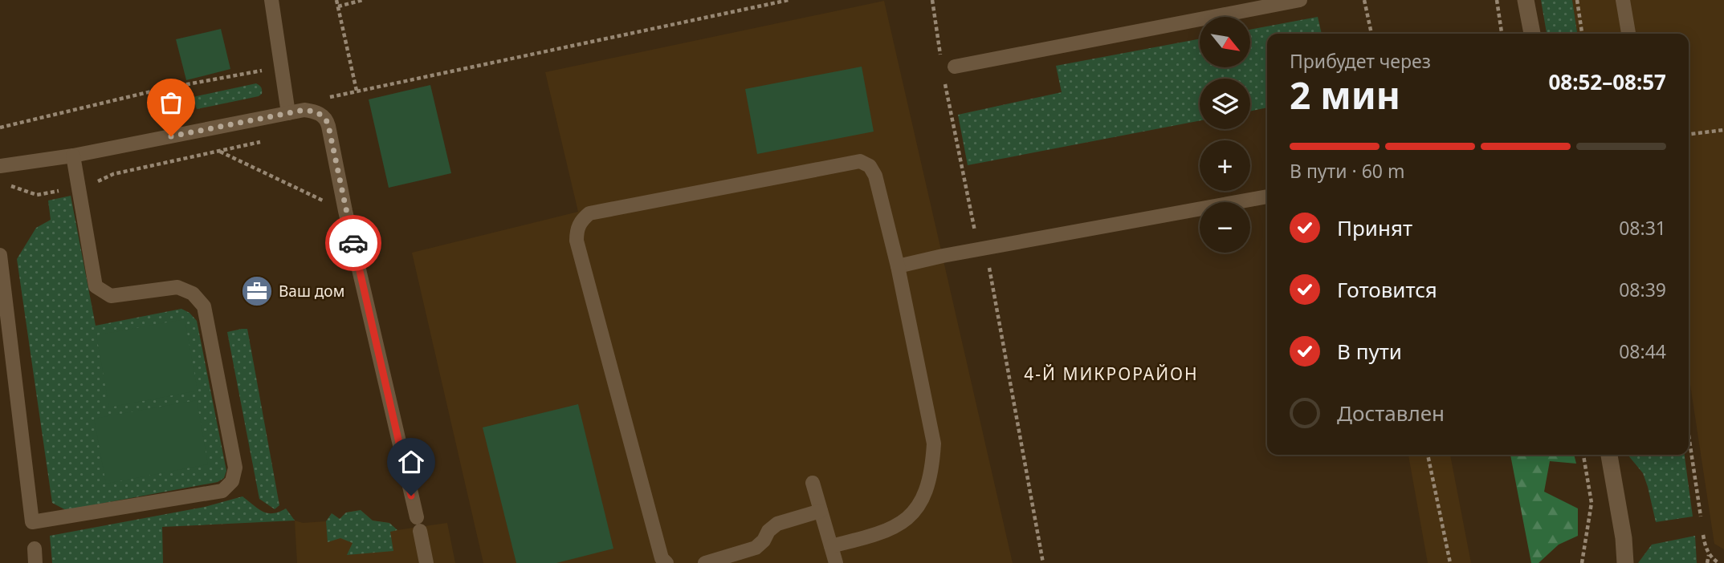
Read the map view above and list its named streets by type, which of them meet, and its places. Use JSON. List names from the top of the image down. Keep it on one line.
{"districts":["4-Й МИКРОРАЙОН"],"places":{"office":["Ваш дом"]},"north":"bottom right","page":{"map_buttons":["+","−"],"heading":["2 мин","Прибудет через","08:52–08:57"],"bar":"В пути · 60 m","list":[["Принят","08:31"],["Готовится","08:39"],["В пути","08:44"],"Доставлен"]}}
